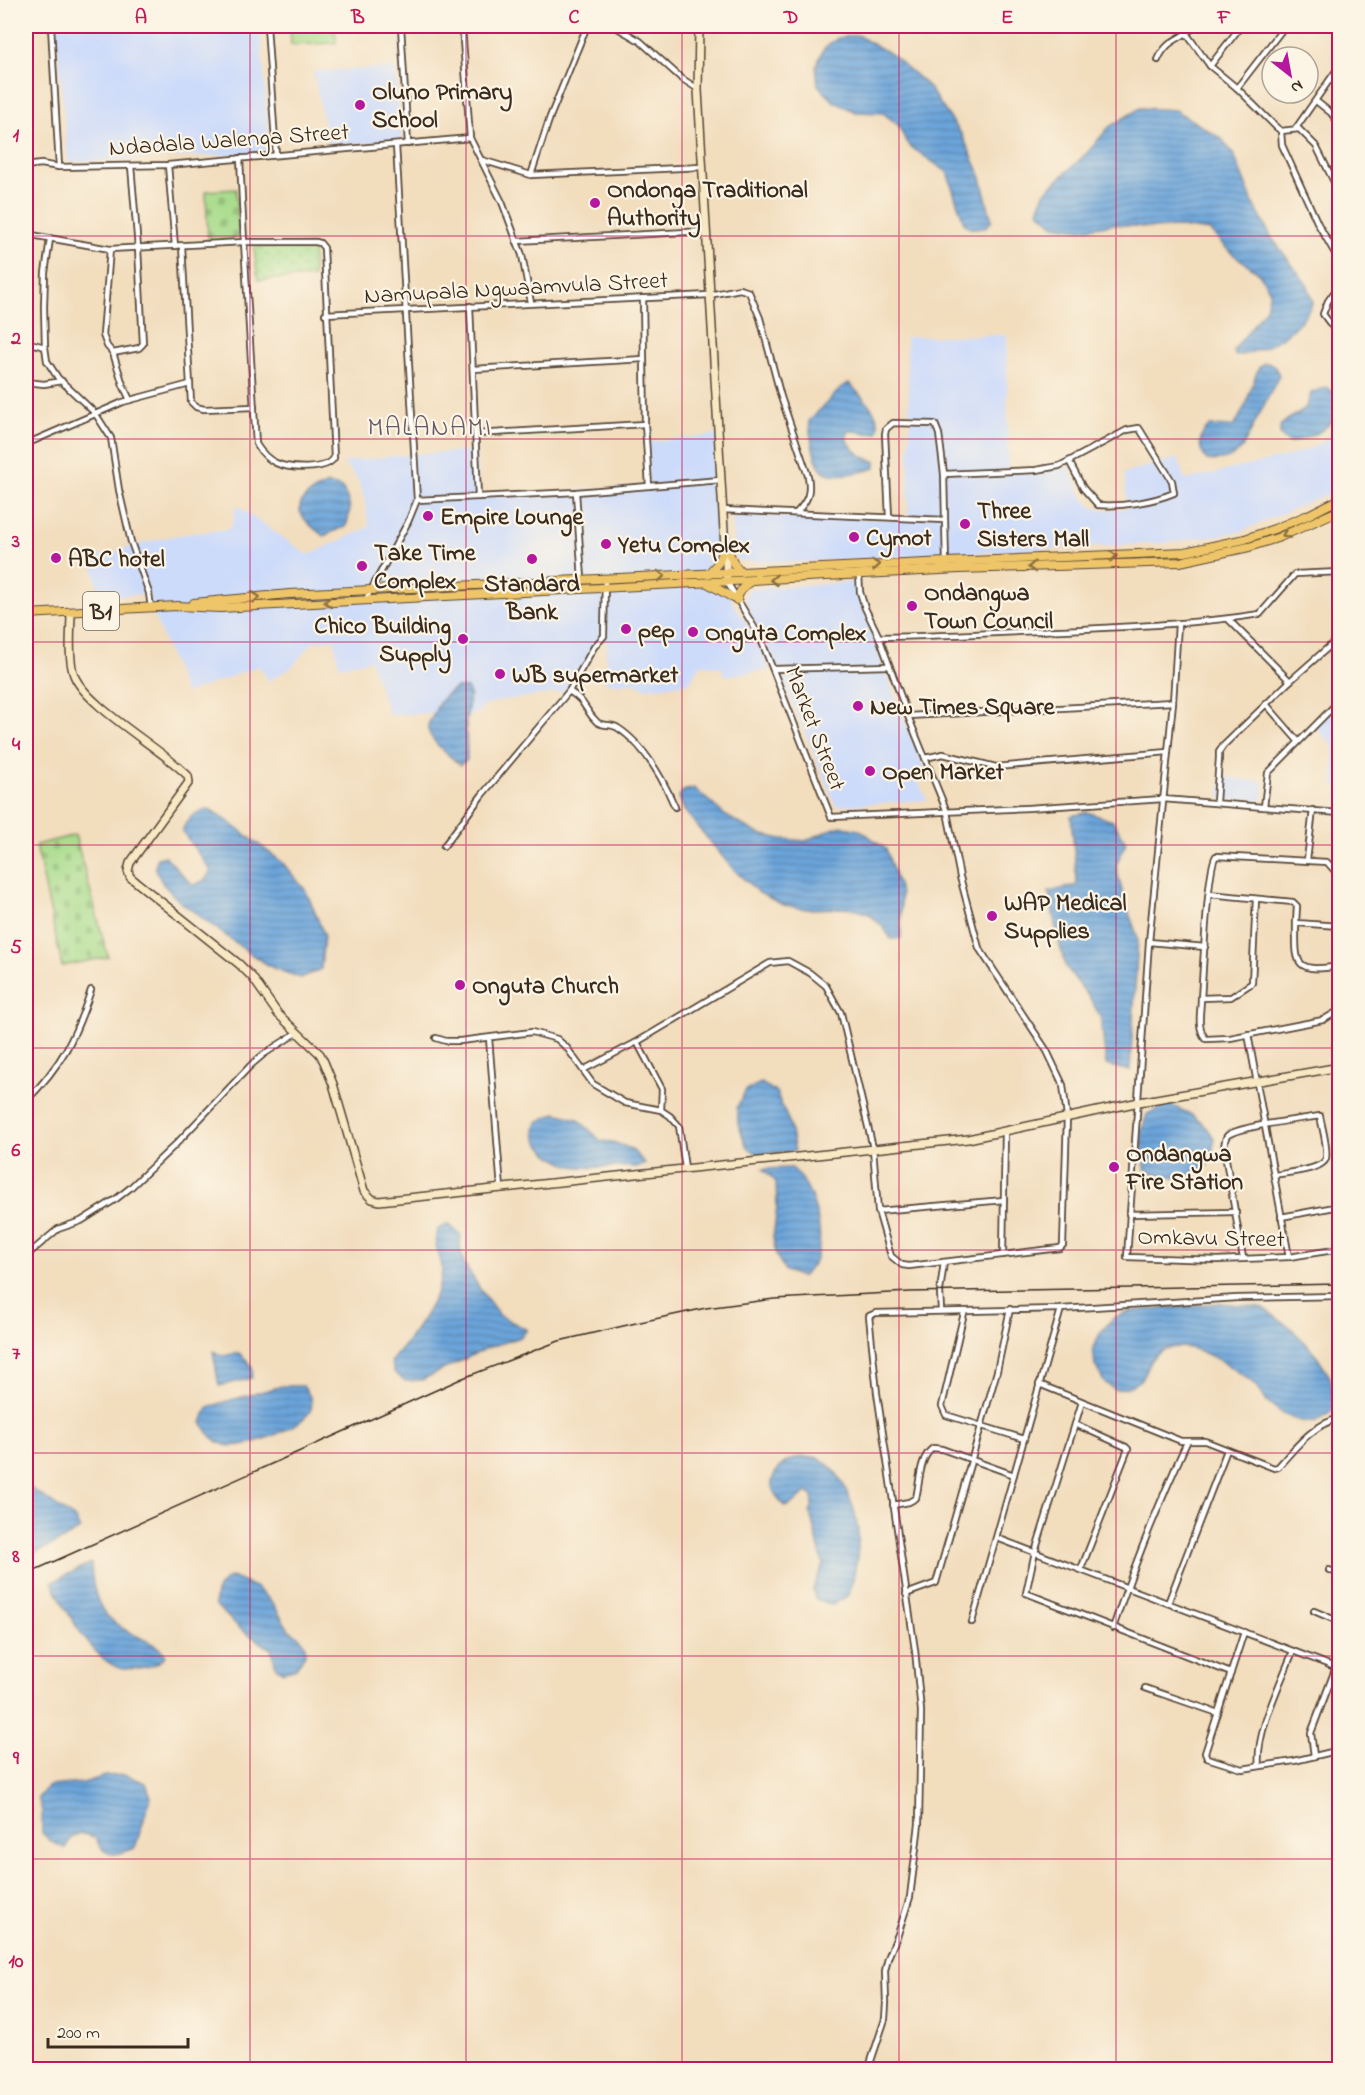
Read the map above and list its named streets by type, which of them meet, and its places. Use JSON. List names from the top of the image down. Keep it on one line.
{"streets":{"main road":["B1"],"street":["Ndadala Walenga Street","Namupala Ngwaamvula Street","Market Street","Omkavu Street"]},"crossings":[["B1","Market Street"]],"districts":["MALANAMI"],"places":["Oluno Primary School","Ondonga Traditional Authority","Empire Lounge","Three Sisters Mall","Cymot","Yetu Complex","ABC hotel","Standard Bank","Take Time Complex","Ondangwa Town Council","pep","Onguta Complex","Chico Building Supply","WB supermarket","New Times Square","Open Market","WAP Medical Supplies","Onguta Church","Ondangwa Fire Station"],"scale_bar":"200 m","north":"bottom right","grid":{"columns":["A","B","C","D","E","F"],"rows":["1","2","3","4","5","6","7","8","9","10"]}}
